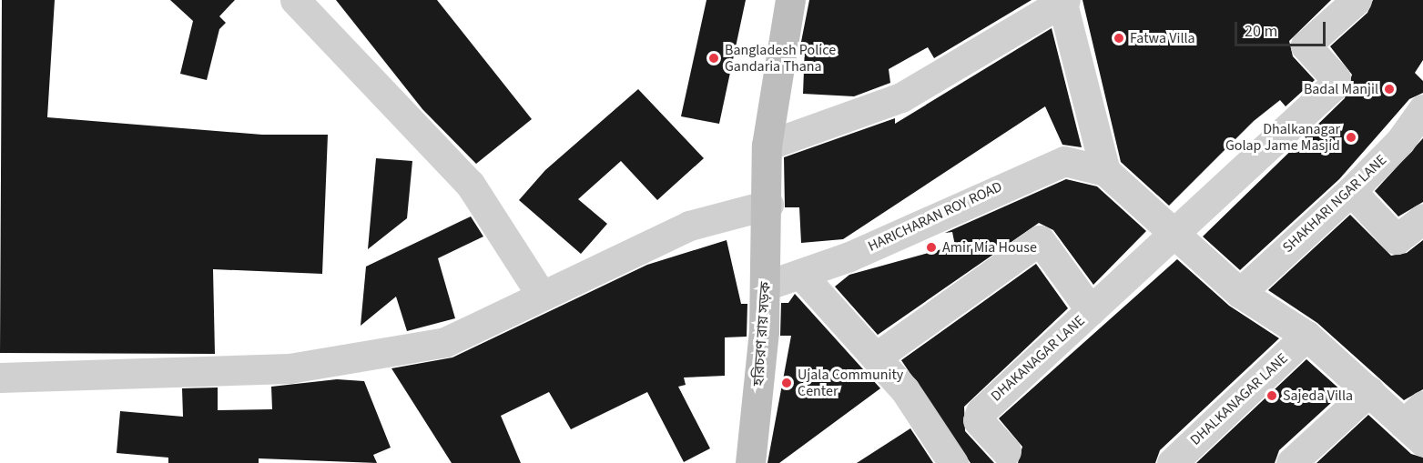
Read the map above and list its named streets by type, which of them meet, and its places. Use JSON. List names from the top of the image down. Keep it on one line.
{"streets":{"main road":["হরিচরণ রায় সড়ক"],"street":["SHAKHARI NGAR LANE","HARICHARAN ROY ROAD","DHAKANAGAR LANE","DHALKANAGAR LANE"]},"crossings":[["HARICHARAN ROY ROAD","হরিচরণ রায় সড়ক"]],"places":["Fatwa Villa","Bangladesh Police Gandaria Thana","Badal Manjil","Dhalkanagar Golap Jame Masjid","Amir Mia House","Ujala Community Center","Sajeda Villa"],"scale_bar":"20 m"}
